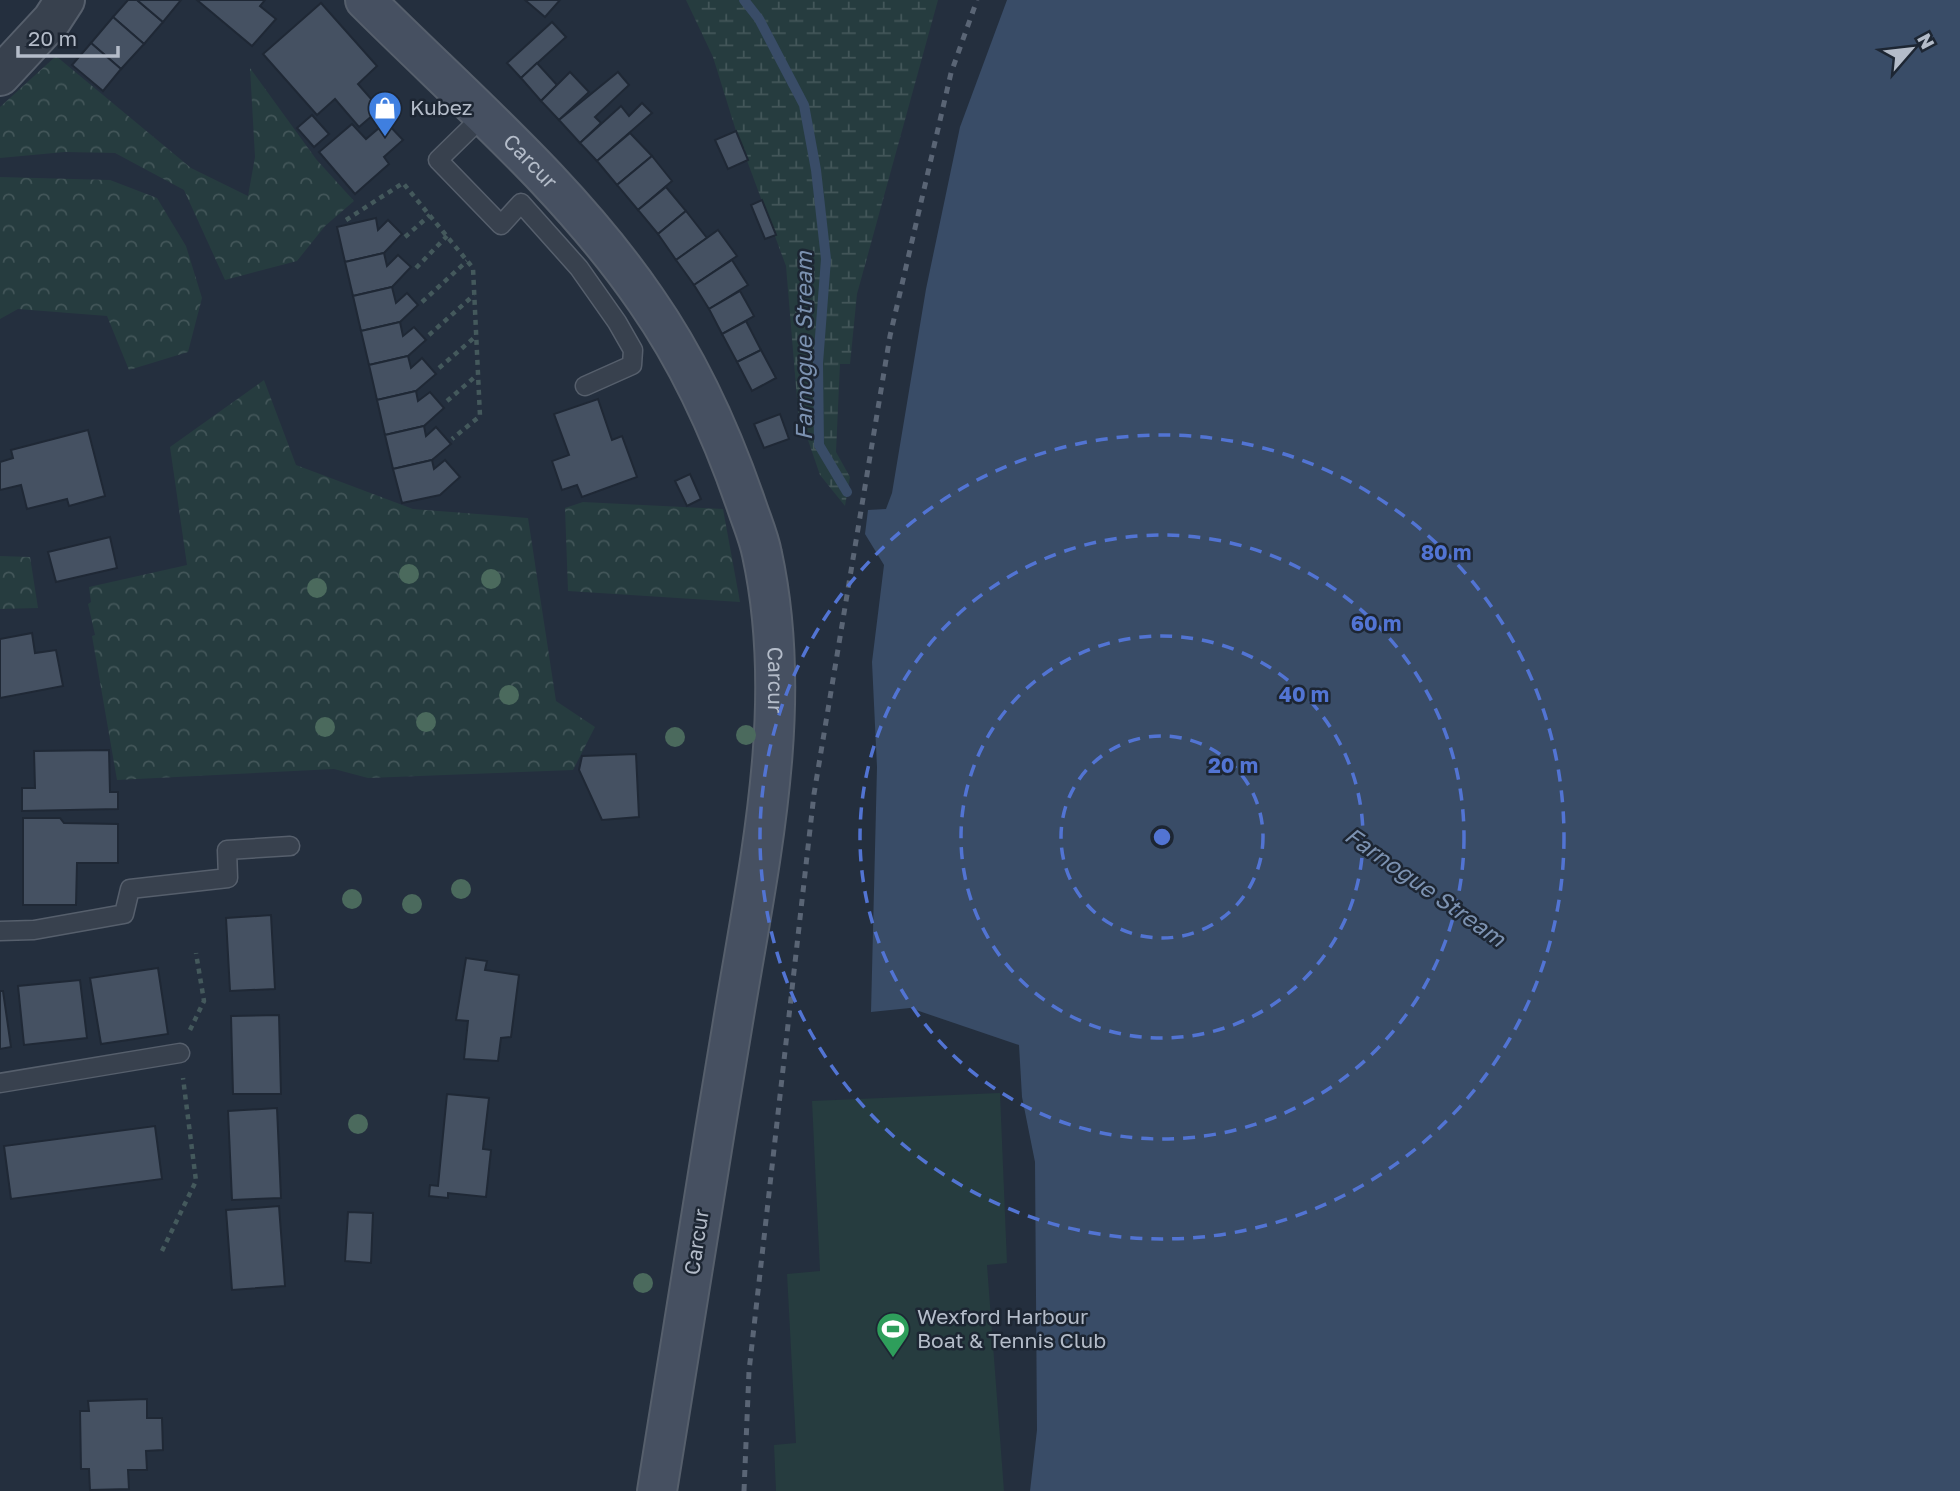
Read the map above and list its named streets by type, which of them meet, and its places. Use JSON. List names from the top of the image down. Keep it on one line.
{"streets":{"main road":["Carcur"]},"water":["Farnogue Stream"],"places":{"shop":["Kubez"],"sports":["Wexford Harbour Boat & Tennis Club"]},"scale_bar":"20 m","north":"top right","rings":["80 m","60 m","40 m","20 m"]}
